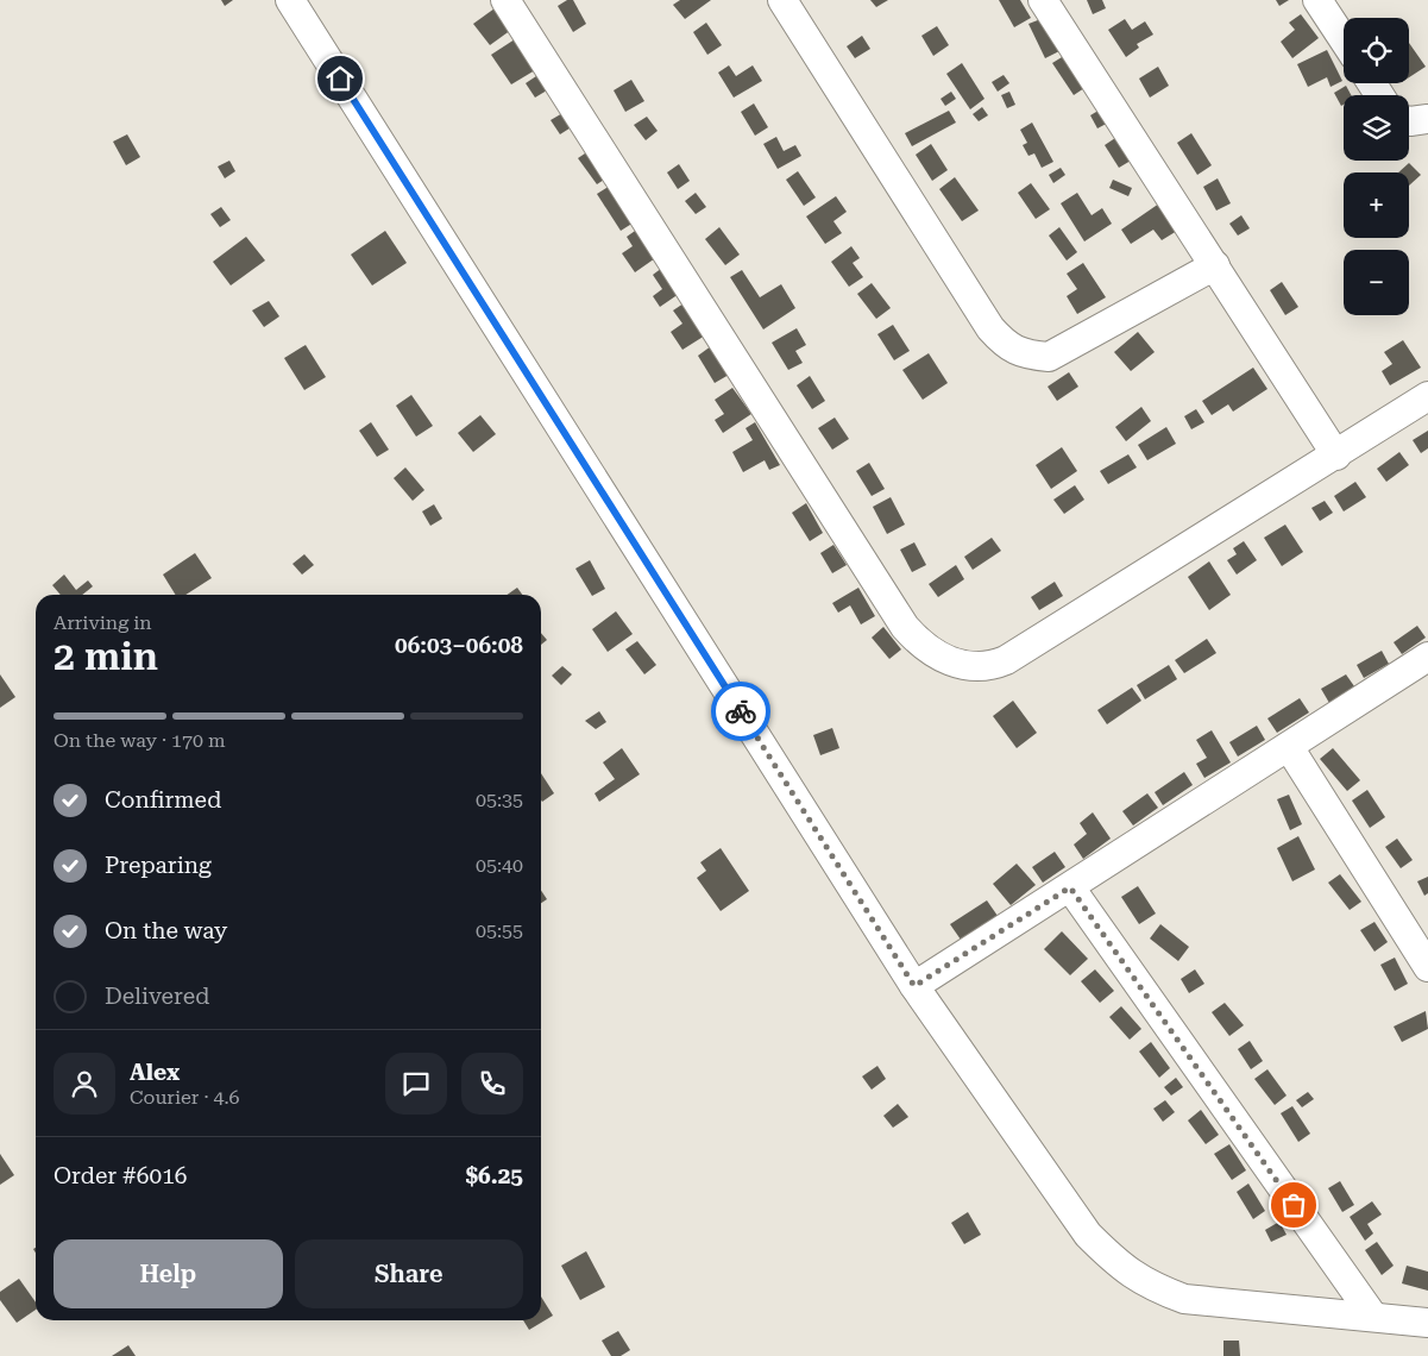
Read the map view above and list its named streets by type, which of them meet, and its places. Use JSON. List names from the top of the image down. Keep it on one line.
{"page":{"map_buttons":["+","−"],"heading":["2 min","Arriving in","06:03–06:08"],"panel":["Alex","Courier · 4.6","Order #6016","$6.25"],"bar":"On the way · 170 m","list":[["Confirmed","05:35"],["Preparing","05:40"],["On the way","05:55"],"Delivered"],"buttons":["Help","Share"]}}
